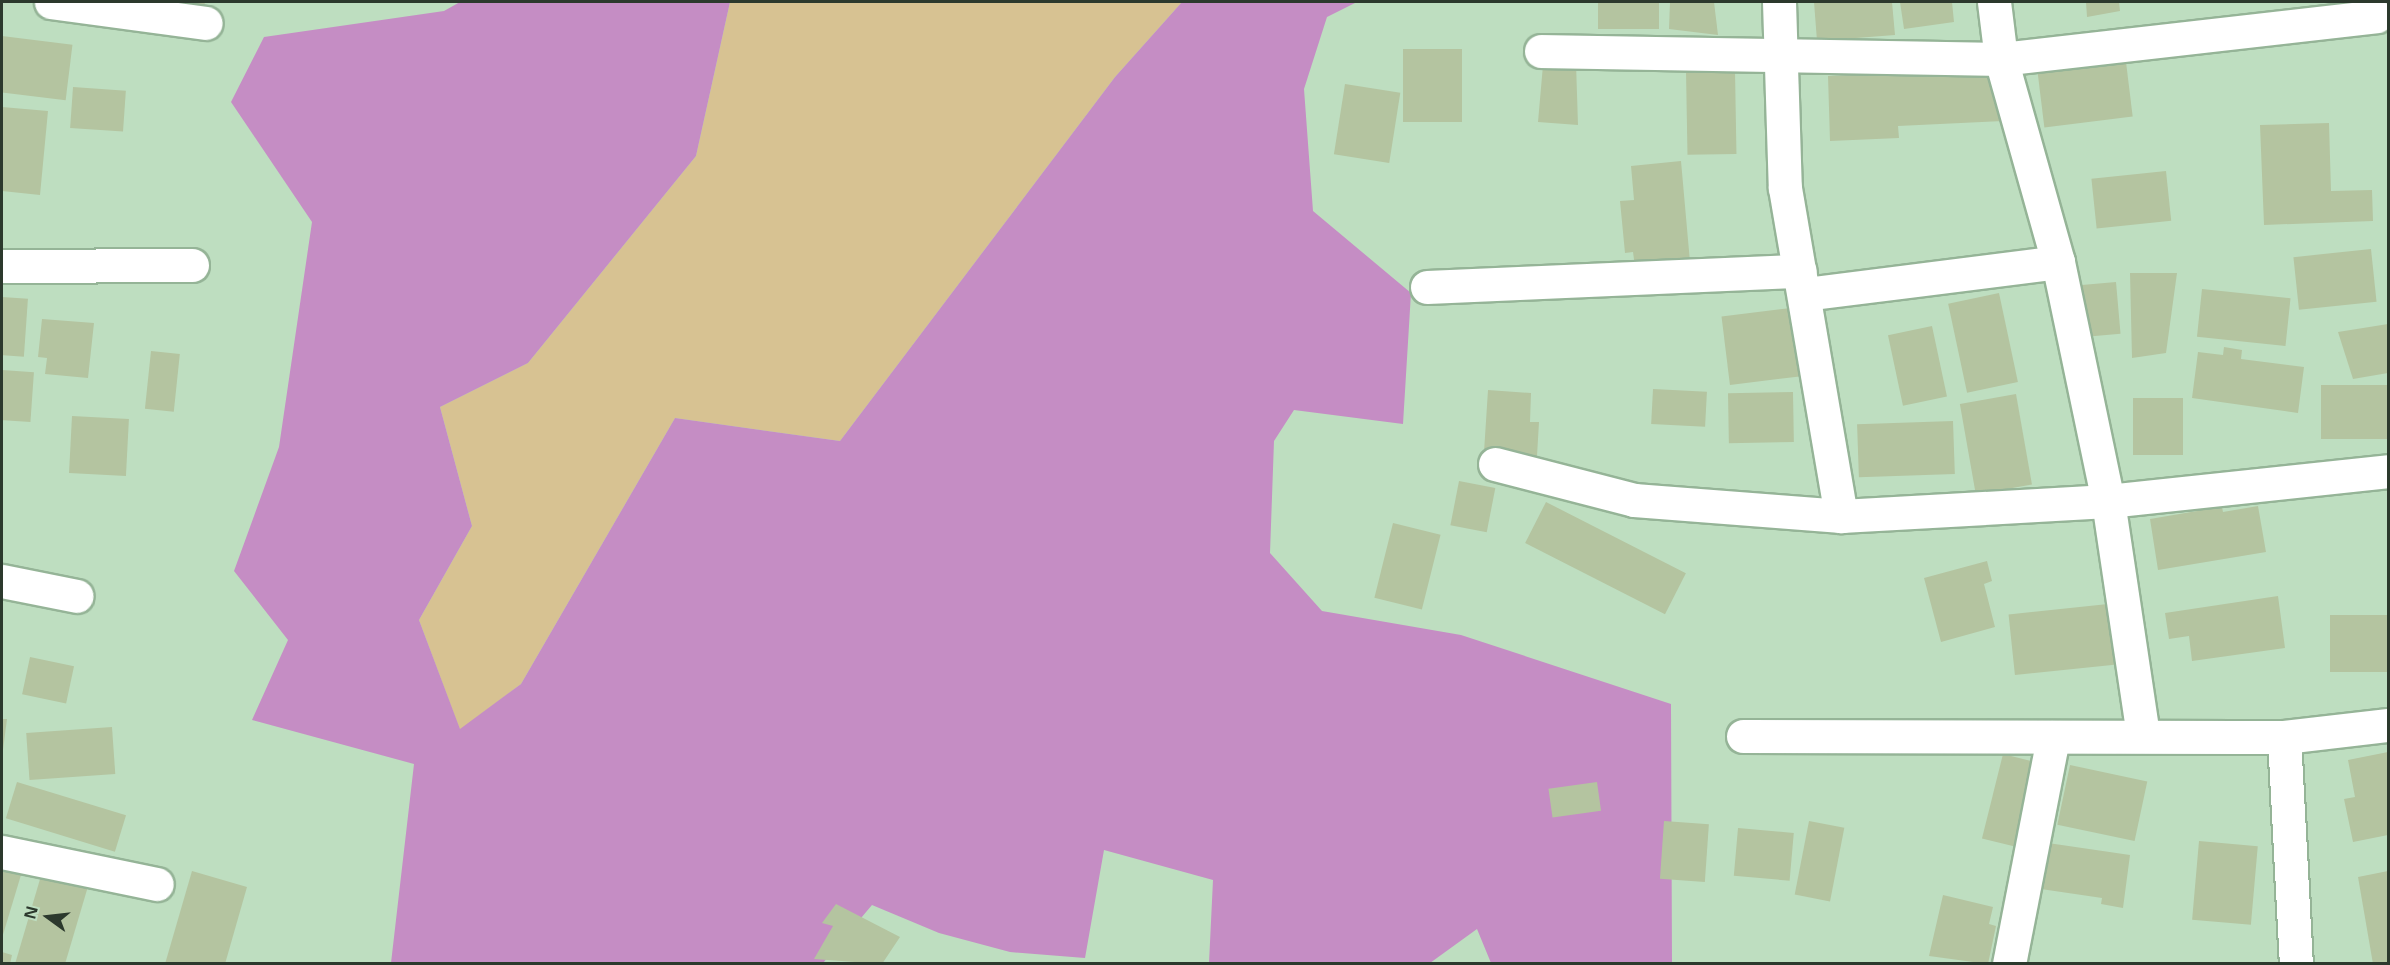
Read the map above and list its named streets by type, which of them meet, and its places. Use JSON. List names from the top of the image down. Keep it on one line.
{"north":"left"}
